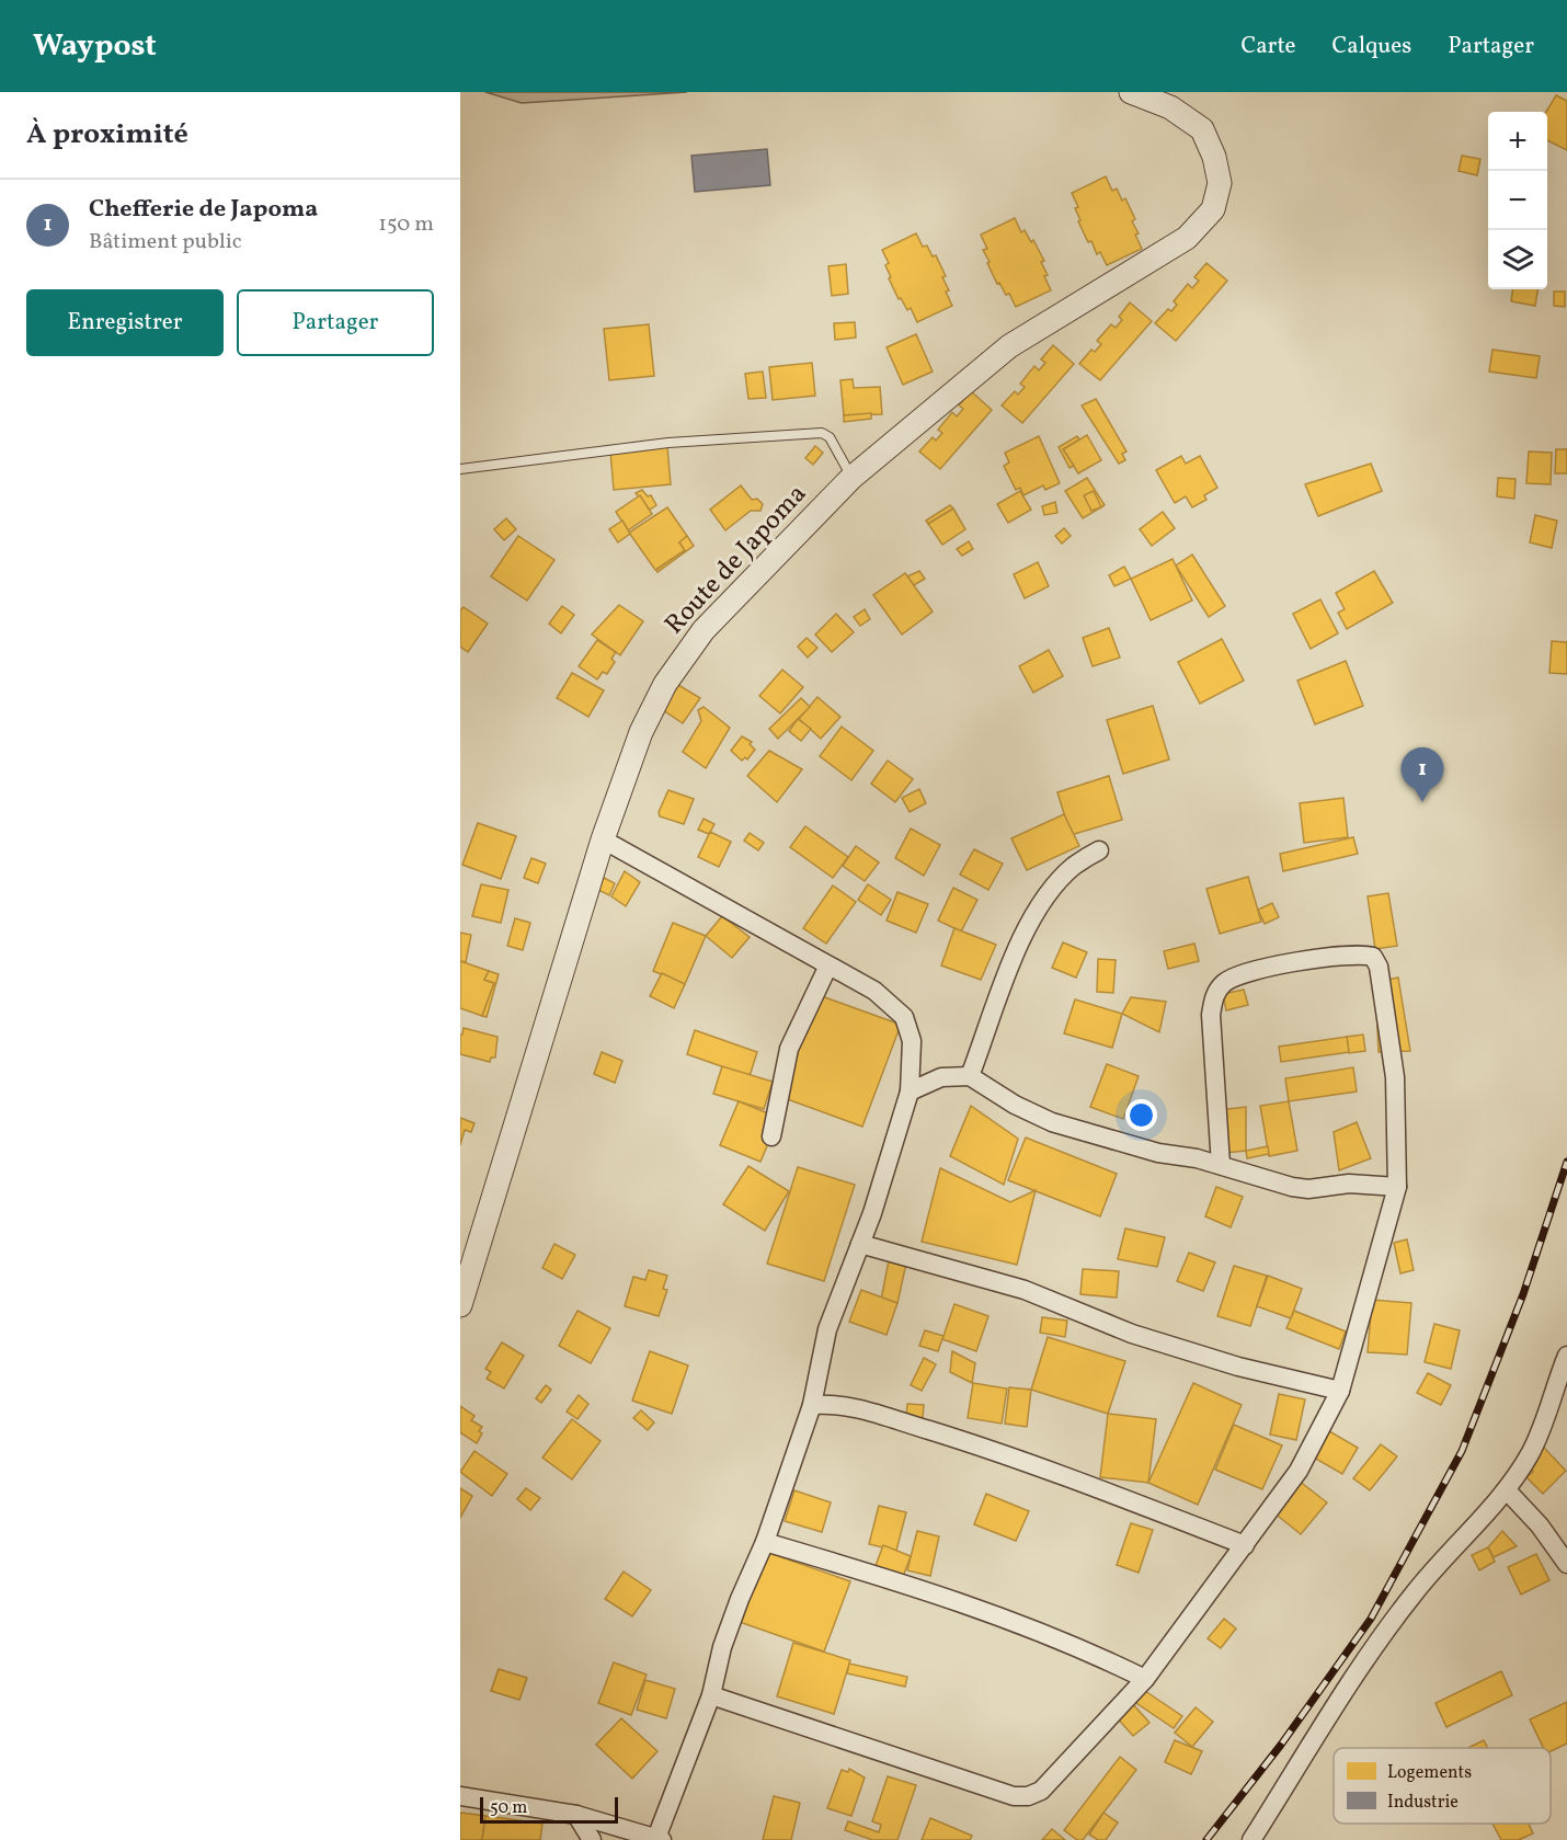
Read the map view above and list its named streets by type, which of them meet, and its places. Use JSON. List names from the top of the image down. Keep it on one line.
{"streets":{"street":["Route de Japoma"]},"legend":["Logements","Industrie"],"scale_bar":"50 m","page":{"header":"Waypost","nav":["Carte","Calques","Partager"],"heading":"À proximité","map_buttons":["+","−"],"list":[{"mark":"1","name":"Chefferie de Japoma","note":"Bâtiment public","value":"150 m"}],"buttons":["Enregistrer","Partager"],"pins":"1","scale":"50 m"}}
